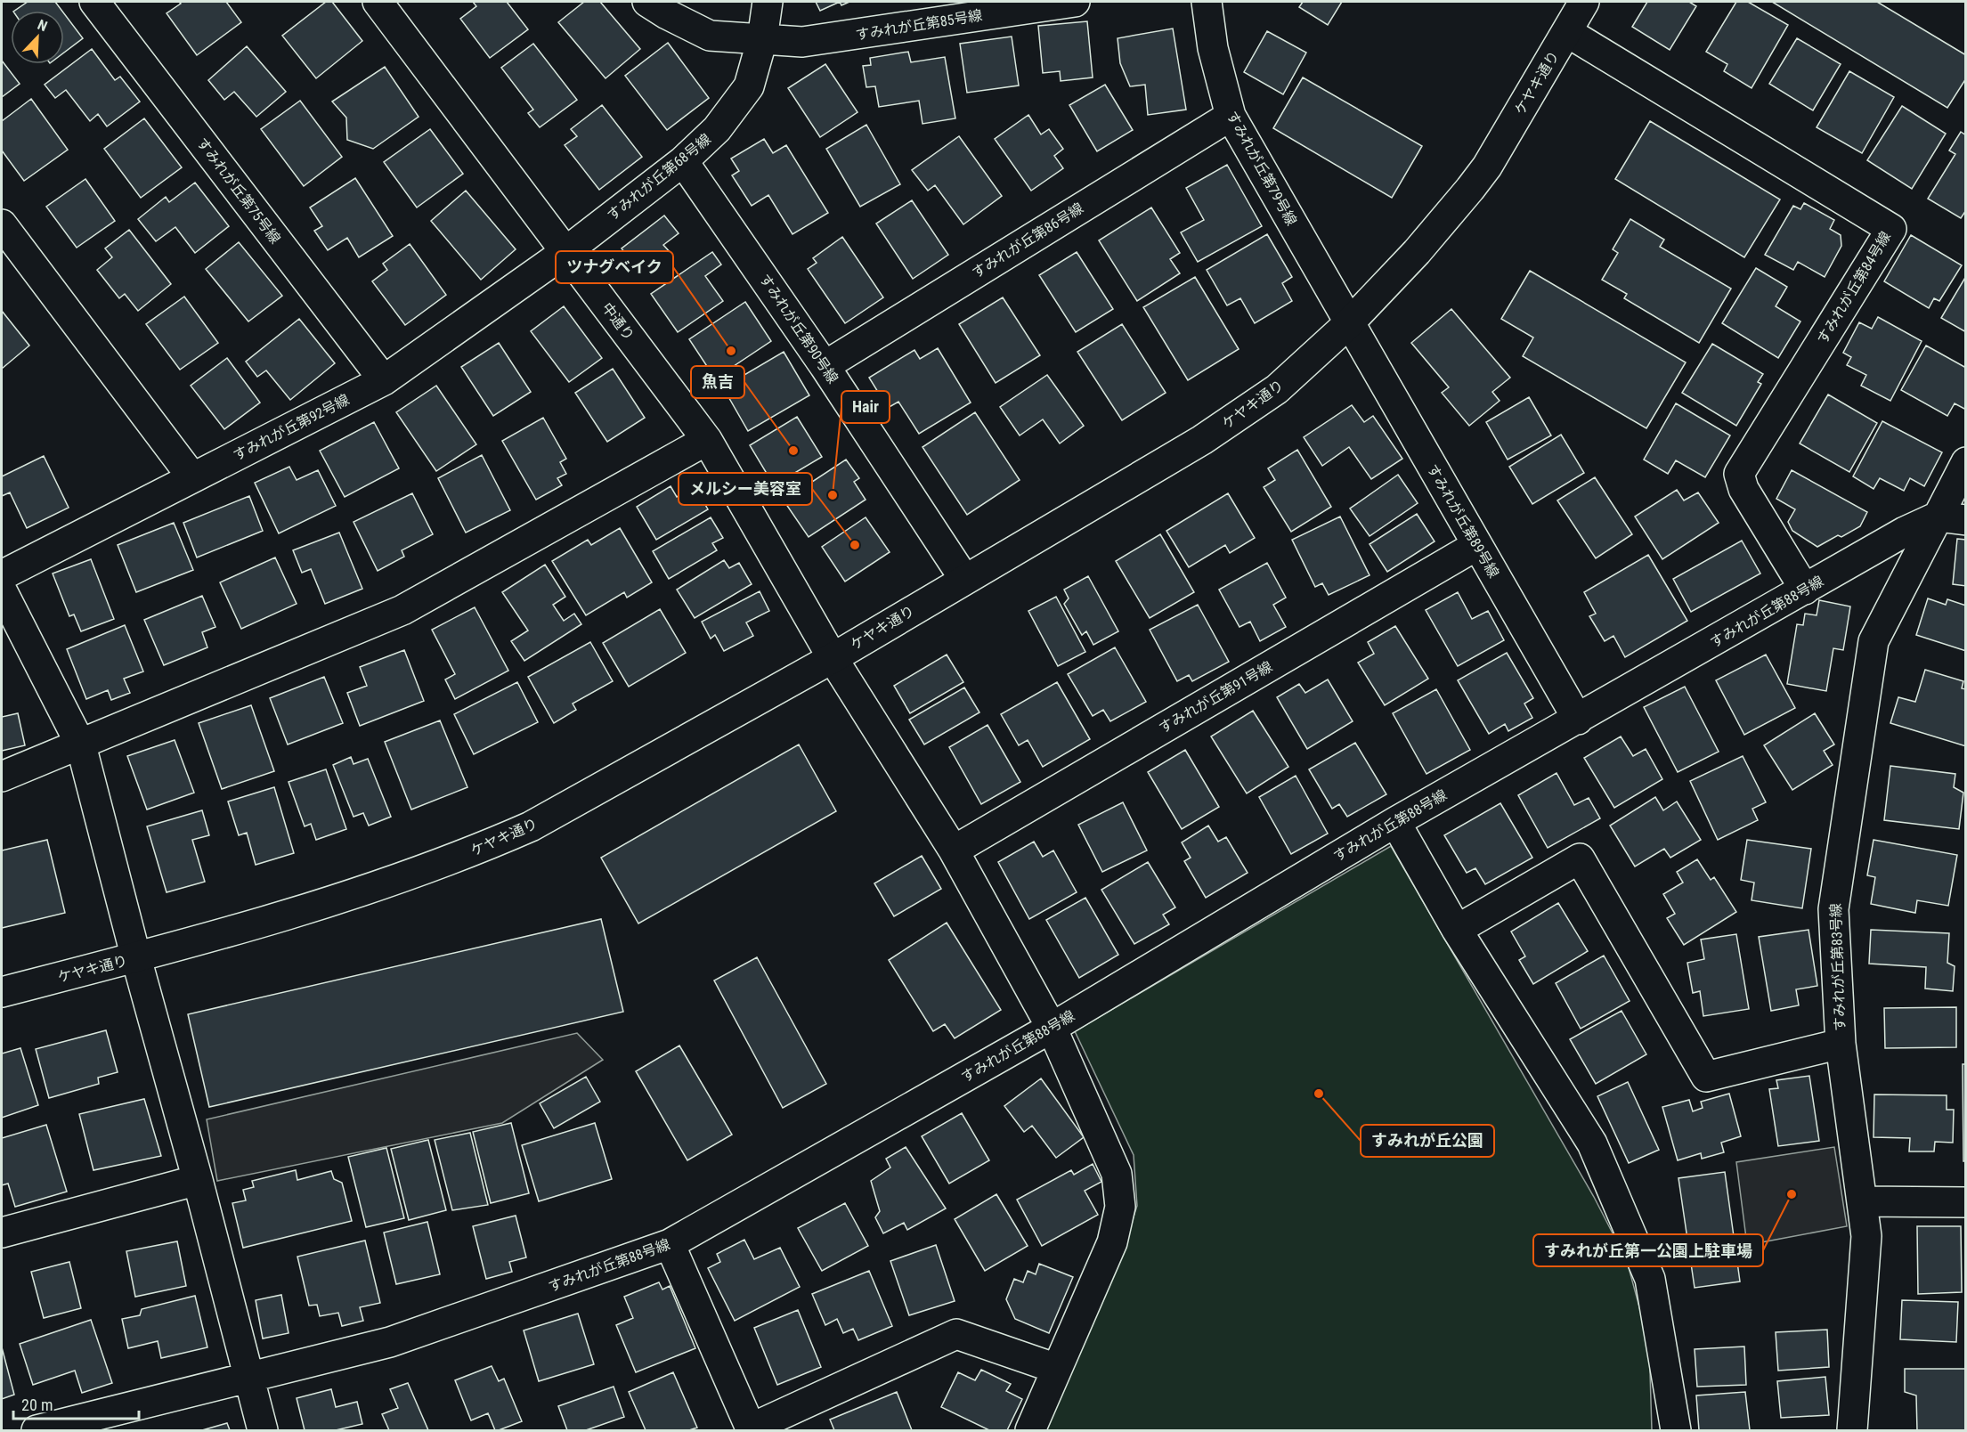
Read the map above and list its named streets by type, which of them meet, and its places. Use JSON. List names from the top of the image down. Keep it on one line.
{"streets":{"street":["すみれが丘第85号線","ケヤキ通り","すみれが丘第79号線","すみれが丘第68号線","すみれが丘第75号線","すみれが丘第86号線","すみれが丘第84号線","中通り","すみれが丘第90号線","すみれが丘第92号線","すみれが丘第89号線","すみれが丘第88号線","すみれが丘第91号線","すみれが丘第83号線"]},"crossings":[["すみれが丘第85号線","すみれが丘第68号線"],["ケヤキ通り","すみれが丘第79号線"],["ケヤキ通り","すみれが丘第84号線"],["ケヤキ通り","中通り"],["ケヤキ通り","すみれが丘第90号線"],["ケヤキ通り","すみれが丘第89号線"],["すみれが丘第79号線","すみれが丘第86号線"],["すみれが丘第79号線","すみれが丘第89号線"],["すみれが丘第68号線","中通り"],["すみれが丘第68号線","すみれが丘第90号線"],["すみれが丘第68号線","すみれが丘第92号線"],["すみれが丘第75号線","すみれが丘第92号線"],["すみれが丘第86号線","すみれが丘第90号線"],["すみれが丘第84号線","すみれが丘第88号線"],["中通り","すみれが丘第92号線"],["中通り","すみれが丘第88号線"],["中通り","すみれが丘第91号線"],["すみれが丘第89号線","すみれが丘第88号線"],["すみれが丘第89号線","すみれが丘第91号線"],["すみれが丘第88号線","すみれが丘第83号線"]],"places":["ツナグベイク","魚吉","Hair","メルシー美容室","すみれが丘公園","すみれが丘第一公園上駐車場"],"scale_bar":"20 m","north":"top right"}
